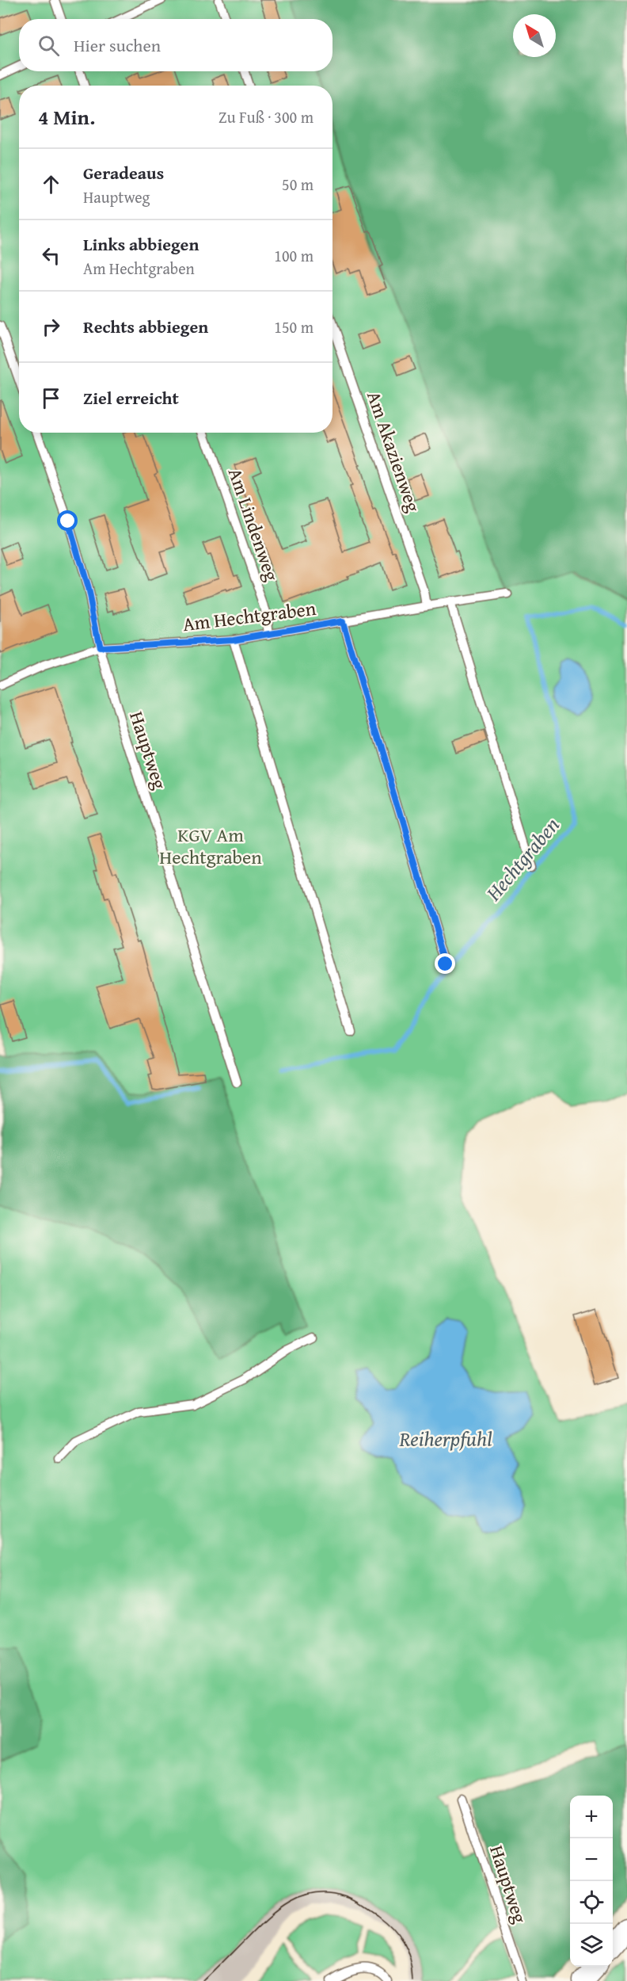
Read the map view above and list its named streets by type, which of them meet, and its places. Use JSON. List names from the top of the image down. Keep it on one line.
{"streets":{"lane":["Am Akazienweg","Am Lindenweg","Am Hechtgraben","Hauptweg"]},"crossings":[["Am Akazienweg","Am Hechtgraben"],["Am Lindenweg","Am Hechtgraben"],["Am Hechtgraben","Hauptweg"]],"water":["Hechtgraben","Reiherpfuhl"],"parks":["KGV Am Hechtgraben"],"north":"top left","page":{"search":"Hier suchen","heading":["4 Min.","Zu Fuß · 300 m"],"list":[["Geradeaus","Hauptweg","50 m"],["Links abbiegen","Am Hechtgraben","100 m"],["Rechts abbiegen","150 m"],"Ziel erreicht"],"map_buttons":["+","−"]}}
